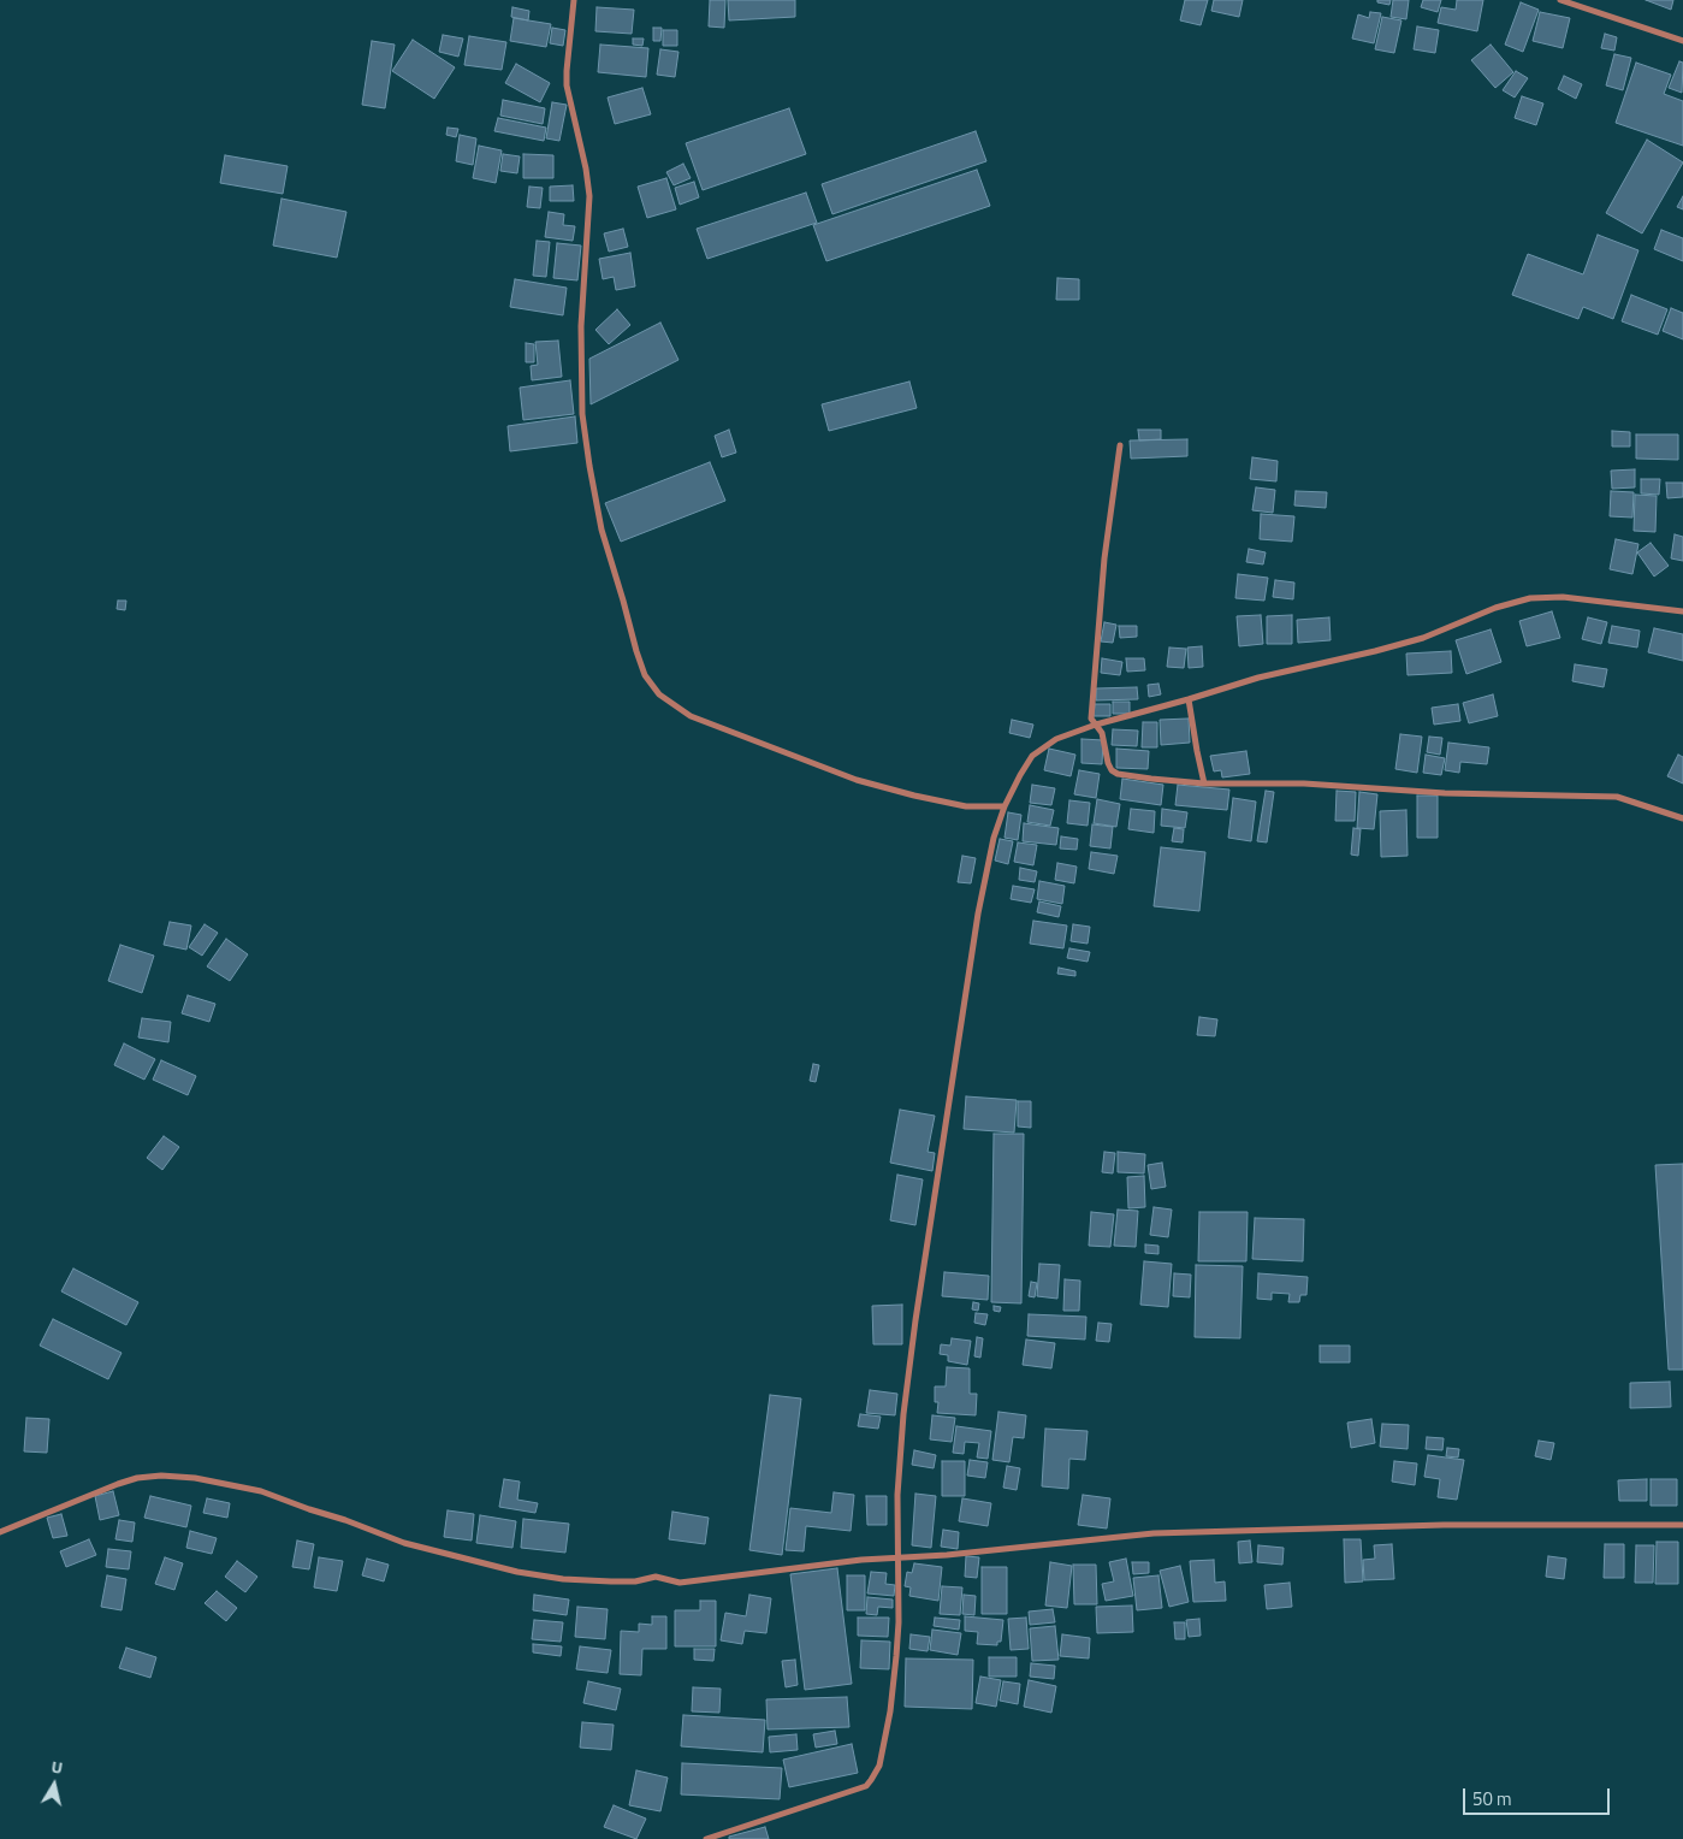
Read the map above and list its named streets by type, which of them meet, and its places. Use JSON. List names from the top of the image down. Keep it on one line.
{"scale_bar":"50 m","north":"top"}
